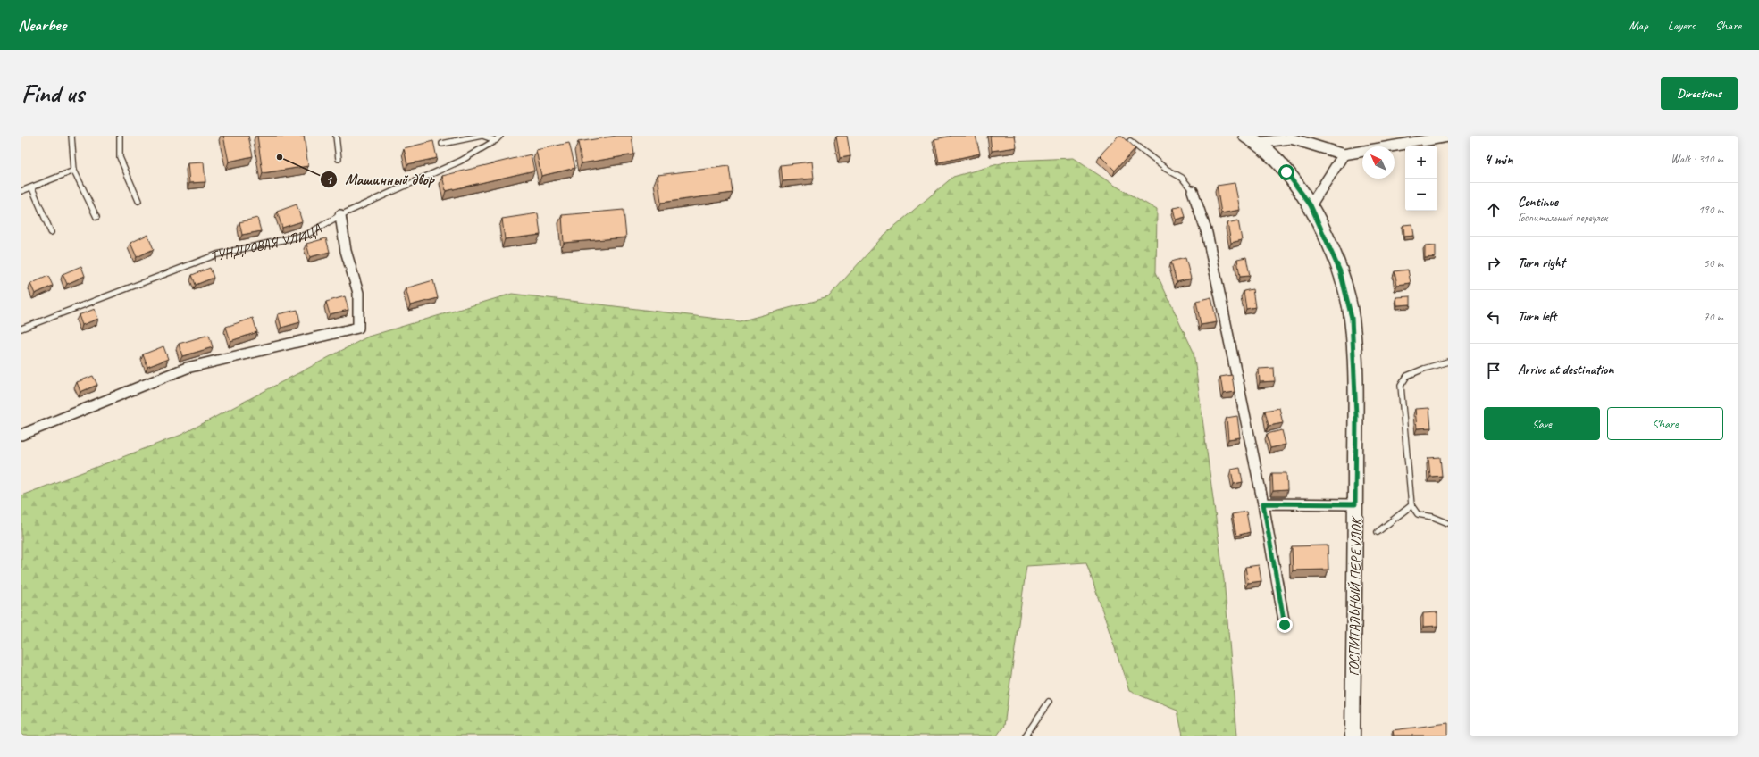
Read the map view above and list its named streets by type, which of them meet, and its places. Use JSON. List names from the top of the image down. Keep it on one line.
{"streets":{"main road":["ГОСПИТАЛЬНЫЙ ПЕРЕУЛОК"],"lane":["ТУНДРОВАЯ УЛИЦА"]},"places":["Машинный двор"],"north":"top left","page":{"header":"Nearbee","nav":["Map","Layers","Share"],"buttons":["Directions",["Save","Share"]],"title":"Find us","heading":["4 min","Walk · 310 m"],"map_buttons":["+","−"],"list":[["Continue","Госпитальный переулок","190 m"],["Turn right","50 m"],["Turn left","70 m"],"Arrive at destination"]}}
